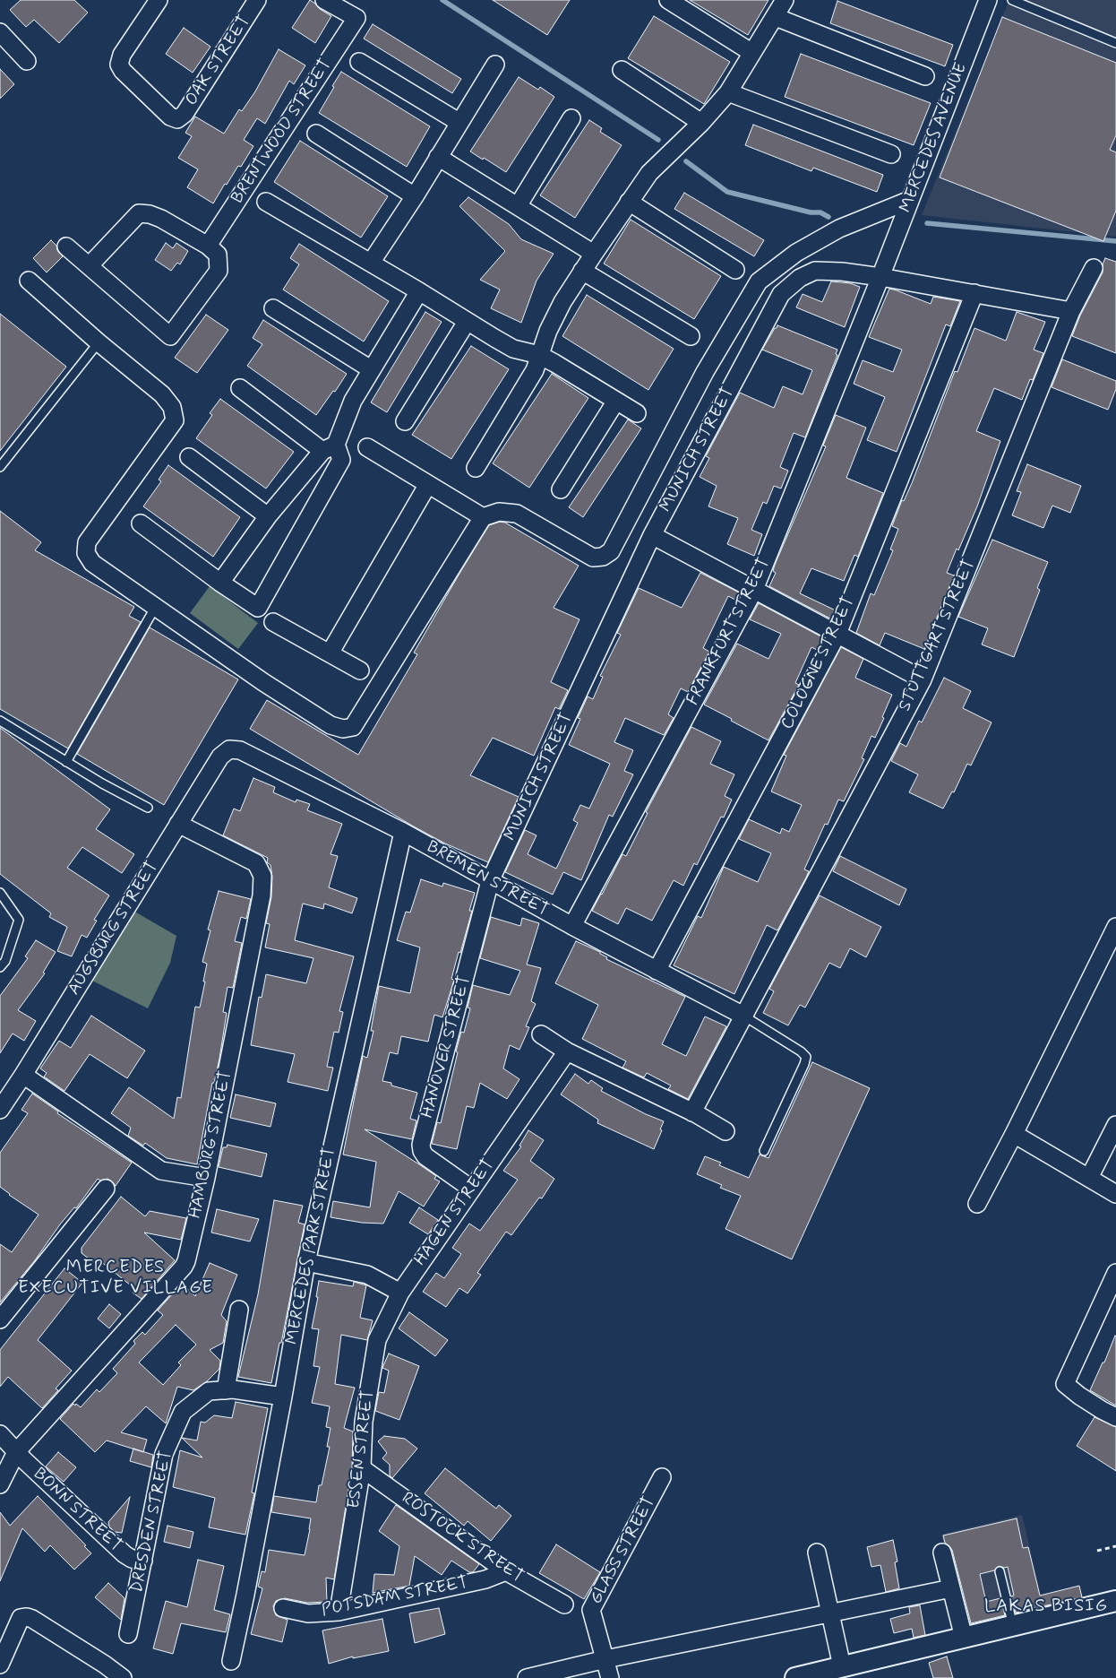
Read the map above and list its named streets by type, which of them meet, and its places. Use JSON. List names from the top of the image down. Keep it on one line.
{"streets":{"street":["OAK STREET","BRENTWOOD STREET","MERCEDES AVENUE","MUNICH STREET","FRANKFURT STREET","STUTTGART STREET","COLOGNE STREET","BREMEN STREET","AUGSBURG STREET","HANOVER STREET","HAMBURG STREET","HAGEN STREET","MERCEDES PARK STREET","ESSEN STREET","BONN STREET","DRESDEN STREET","ROSTOCK STREET","GLASS STREET","POTSDAM STREET"]},"crossings":[["MERCEDES AVENUE","MUNICH STREET"],["MERCEDES AVENUE","FRANKFURT STREET"],["MUNICH STREET","FRANKFURT STREET"],["MUNICH STREET","STUTTGART STREET"],["MUNICH STREET","COLOGNE STREET"],["MUNICH STREET","BREMEN STREET"],["MUNICH STREET","HANOVER STREET"],["FRANKFURT STREET","BREMEN STREET"],["STUTTGART STREET","BREMEN STREET"],["COLOGNE STREET","BREMEN STREET"],["BREMEN STREET","AUGSBURG STREET"],["BREMEN STREET","HANOVER STREET"],["BREMEN STREET","MERCEDES PARK STREET"],["AUGSBURG STREET","HAMBURG STREET"],["HANOVER STREET","HAGEN STREET"],["HAMBURG STREET","BONN STREET"],["HAGEN STREET","ESSEN STREET"],["MERCEDES PARK STREET","DRESDEN STREET"],["ESSEN STREET","ROSTOCK STREET"],["ESSEN STREET","POTSDAM STREET"],["BONN STREET","DRESDEN STREET"],["ROSTOCK STREET","POTSDAM STREET"]],"districts":["MERCEDES EXECUTIVE VILLAGE","LAKAS BISIG"]}
